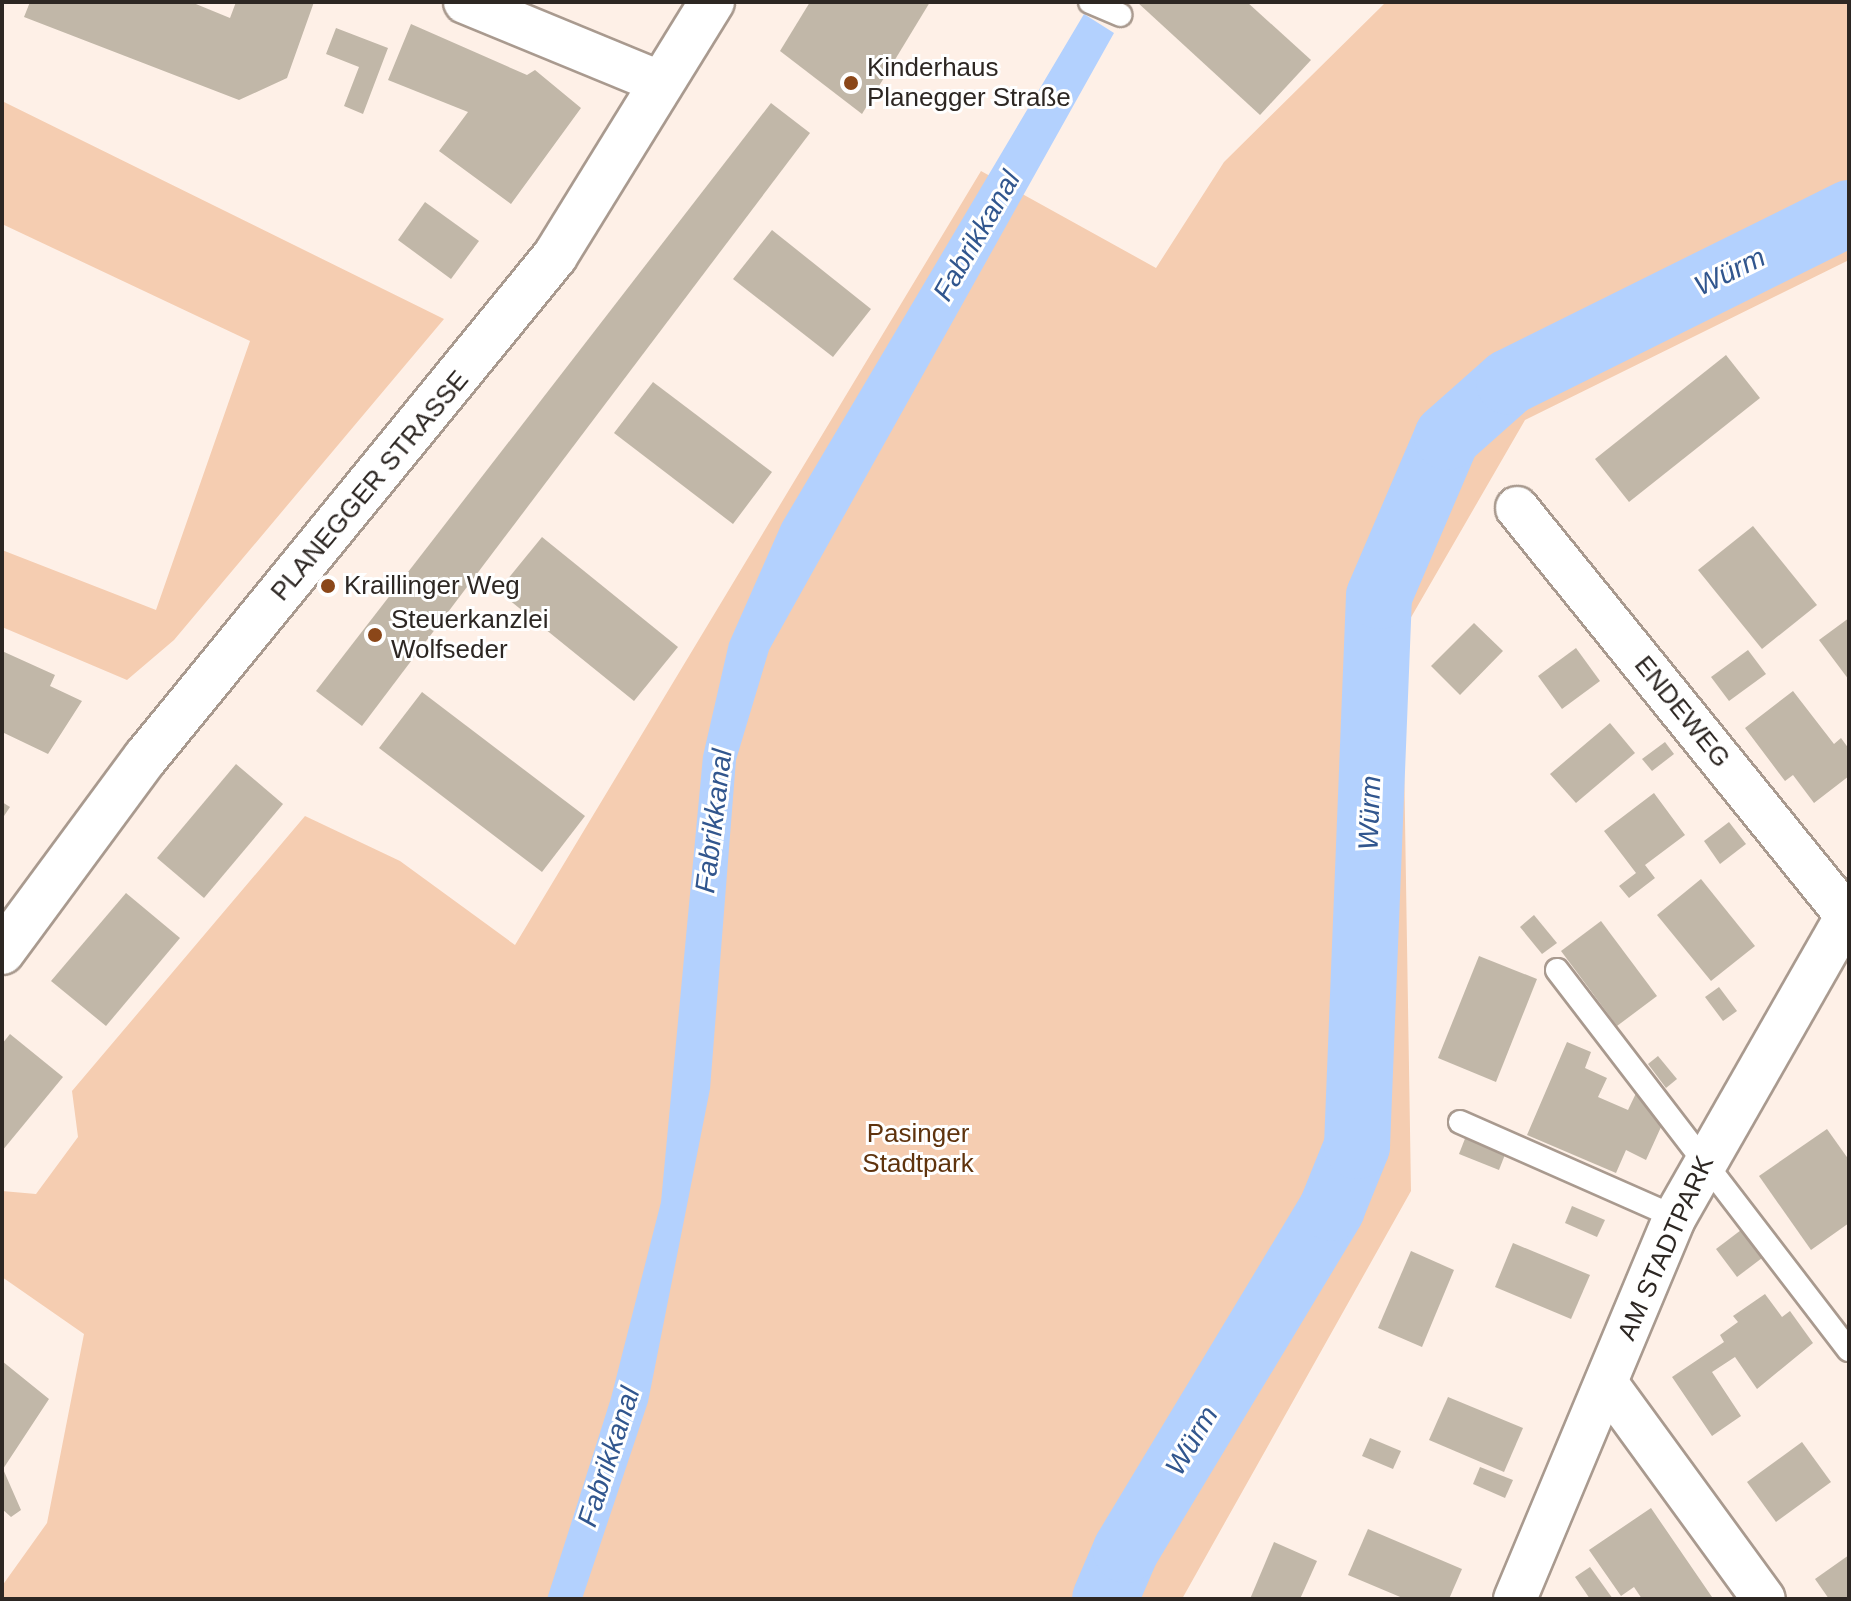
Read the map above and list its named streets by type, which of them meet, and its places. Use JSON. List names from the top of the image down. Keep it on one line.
{"streets":{"main road":["PLANEGGER STRASSE"],"street":["ENDEWEG","AM STADTPARK"]},"crossings":[["ENDEWEG","AM STADTPARK"]],"water":["Fabrikkanal","Würm"],"parks":["Pasinger Stadtpark"],"places":["Kinderhaus Planegger Straße","Kraillinger Weg","Steuerkanzlei Wolfseder"]}
